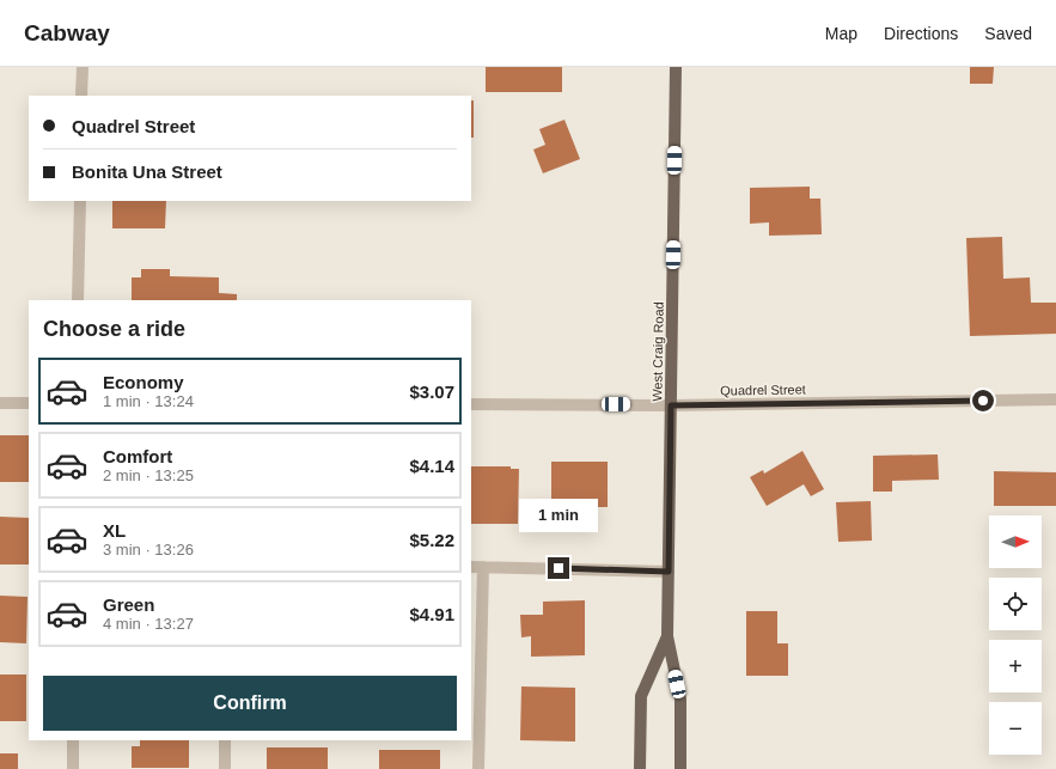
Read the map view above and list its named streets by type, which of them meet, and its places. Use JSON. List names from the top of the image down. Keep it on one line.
{"streets":{"main road":["West Craig Road"],"street":["Quadrel Street"]},"crossings":[["West Craig Road","Quadrel Street"]],"north":"right","page":{"header":"Cabway","nav":["Map","Directions","Saved"],"banner":["Quadrel Street","Bonita Una Street"],"heading":"Choose a ride","list":[{"name":"Economy","note":"1 min · 13:24","value":"$3.07"},{"name":"Comfort","note":"2 min · 13:25","value":"$4.14"},{"name":"XL","note":"3 min · 13:26","value":"$5.22"},{"name":"Green","note":"4 min · 13:27","value":"$4.91"}],"bubble":"1 min","map_buttons":["+","−"],"buttons":"Confirm"}}
